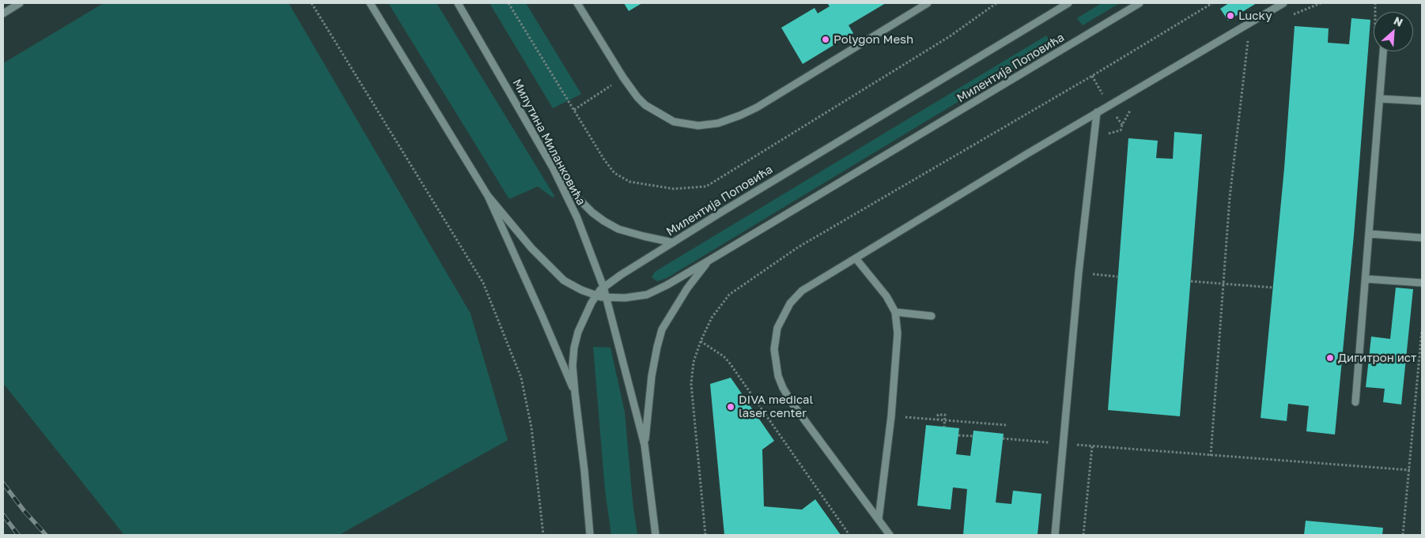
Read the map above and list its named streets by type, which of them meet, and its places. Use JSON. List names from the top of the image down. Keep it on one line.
{"streets":{"street":["Милентија Поповића","Милутина Миланковића"]},"crossings":[["Милентија Поповића","Милутина Миланковића"]],"places":["Lucky","Polygon Mesh","Дигитрон ист","DIVA medical laser center"],"north":"top right"}
